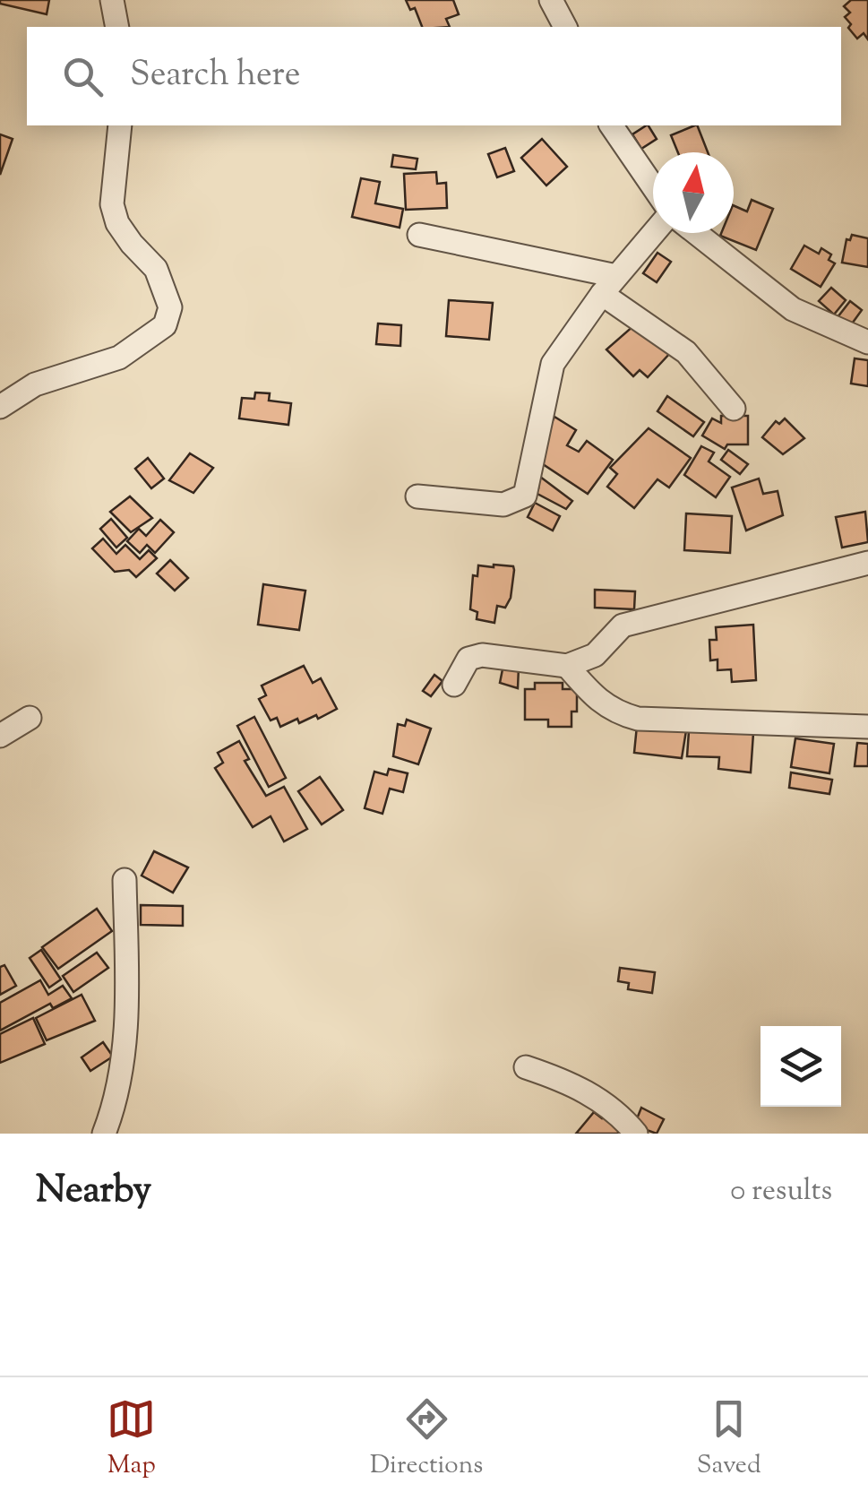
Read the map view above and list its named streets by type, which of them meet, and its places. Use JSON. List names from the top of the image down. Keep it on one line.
{"north":"top","page":{"search":"Search here","heading":["Nearby","0 results"],"nav":["Map","Directions","Saved"]}}
